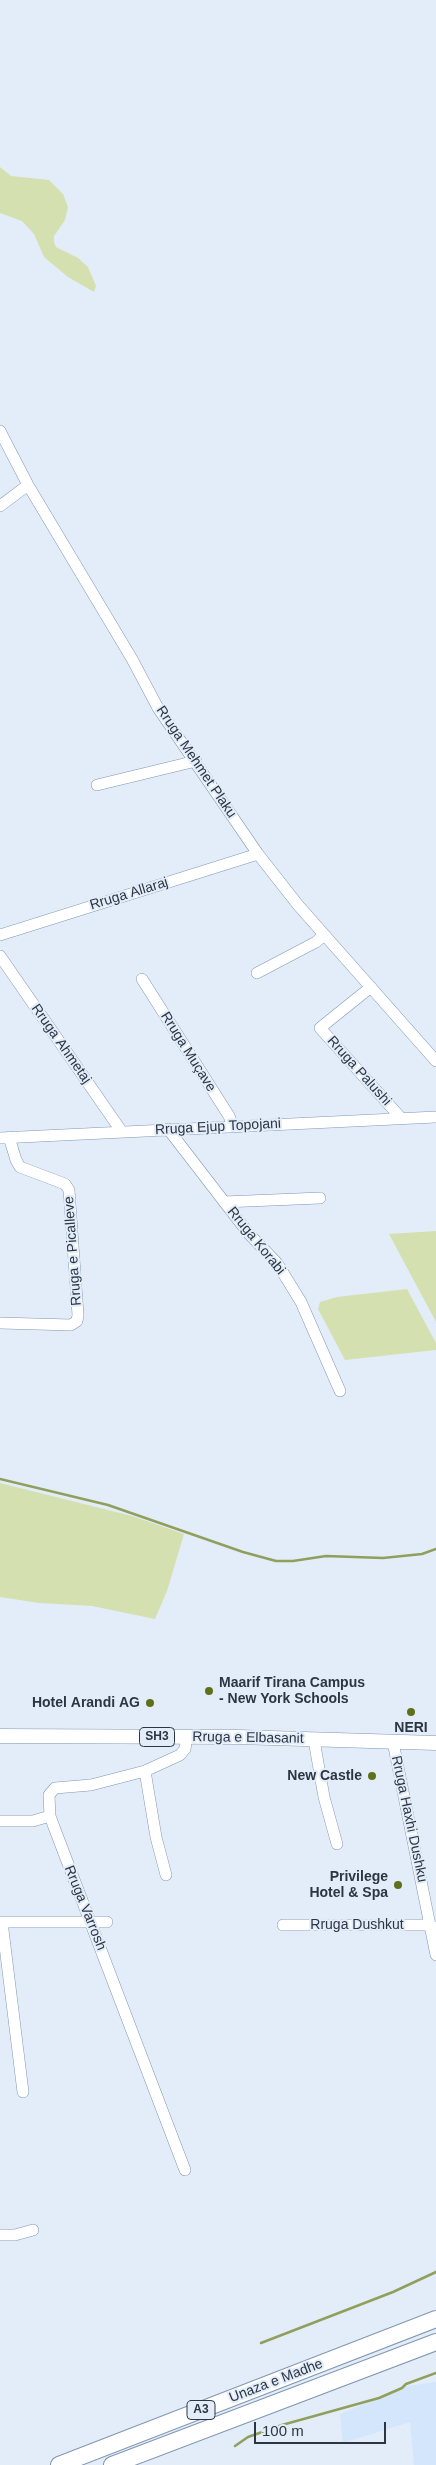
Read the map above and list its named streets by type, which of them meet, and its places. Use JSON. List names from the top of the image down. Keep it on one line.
{"streets":{"highway":["Unaza e Madhe","A3"],"main road":["SH3","Rruga e Elbasanit"],"street":["Rruga Mehmet Plaku","Rruga Allaraj","Rruga Ahmetaj","Rruga Muçave","Rruga Palushi","Rruga Ejup Topojani","Rruga Korabi","Rruga e Picalleve","Rruga Haxhi Dushku","Rruga Varrosh","Rruga Dushkut"]},"crossings":[["Rruga Mehmet Plaku","Rruga Allaraj"],["Rruga Mehmet Plaku","Rruga Palushi"],["Rruga Ahmetaj","Rruga Ejup Topojani"],["Rruga Muçave","Rruga Ejup Topojani"],["Rruga Palushi","Rruga Ejup Topojani"],["Rruga Ejup Topojani","Rruga Korabi"],["Rruga Ejup Topojani","Rruga e Picalleve"],["Rruga e Elbasanit","Rruga Haxhi Dushku"],["Rruga e Elbasanit","Rruga Varrosh"],["Rruga Haxhi Dushku","Rruga Dushkut"]],"places":["Maarif Tirana Campus - New York Schools","Hotel Arandi AG","NERI","New Castle","Privilege Hotel & Spa"],"scale_bar":"100 m"}
